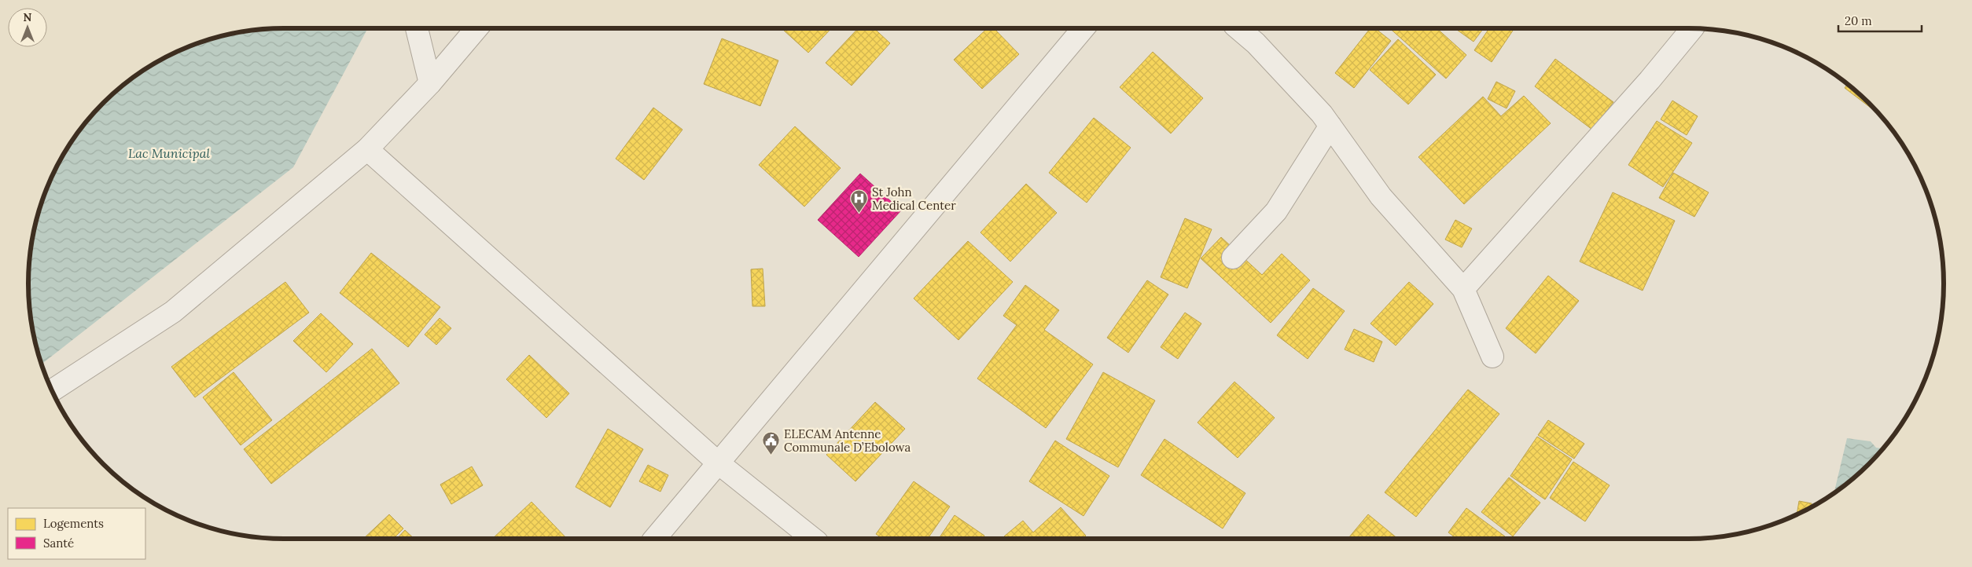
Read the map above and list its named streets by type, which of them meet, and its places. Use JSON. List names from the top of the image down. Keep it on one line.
{"water":["Lac Municipal"],"places":{"hospital":["St John Medical Center"],"public building":["ELECAM Antenne Communale D’Ebolowa"]},"legend":["Logements","Santé"],"scale_bar":"20 m","north":"top"}
